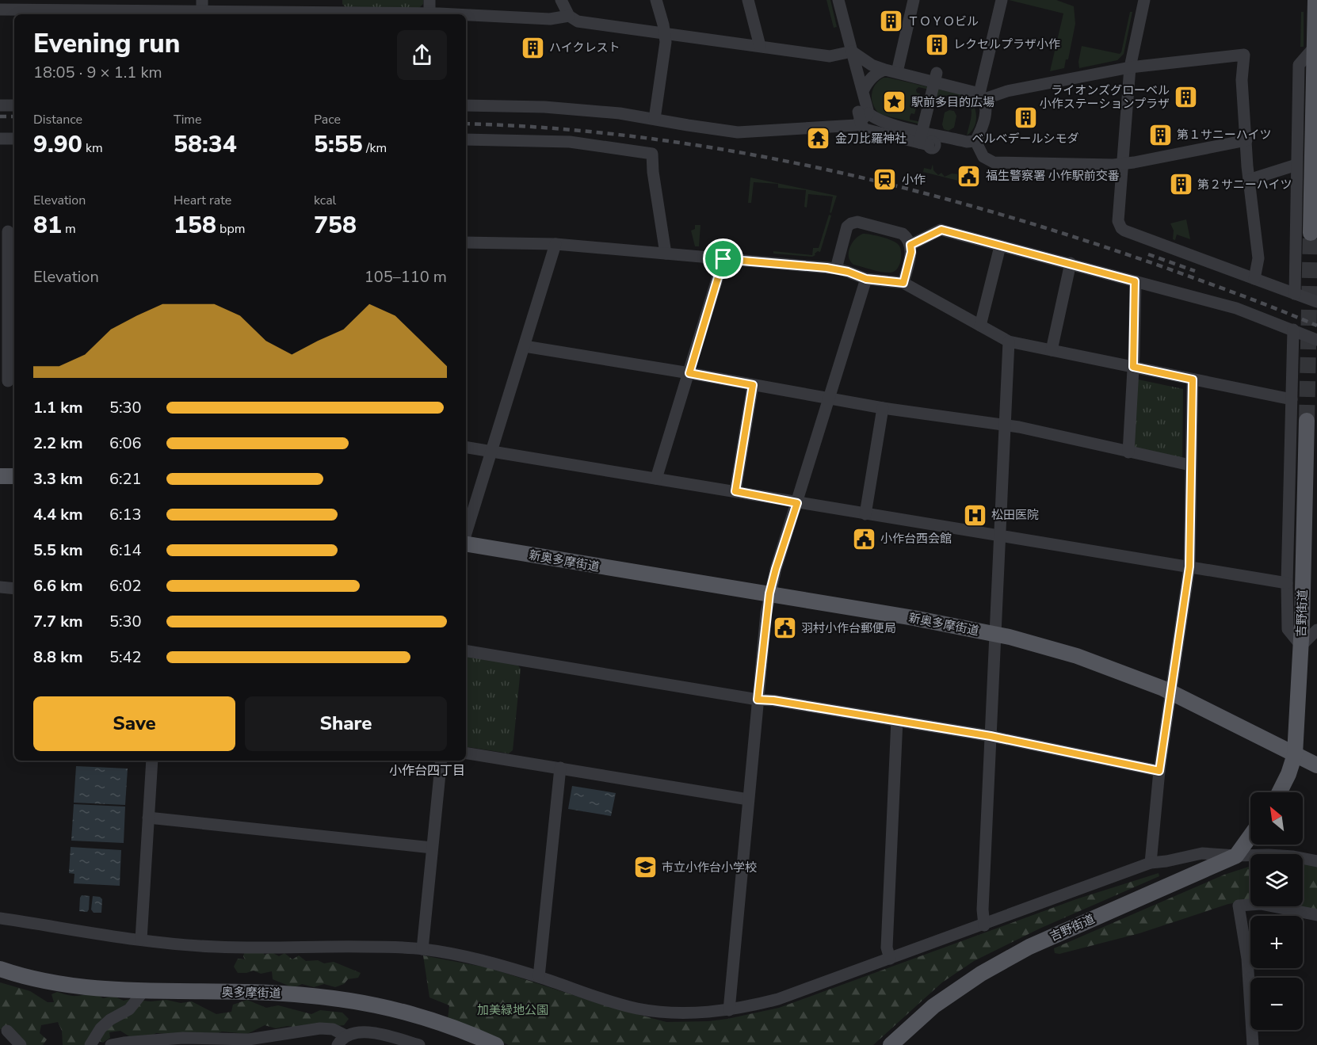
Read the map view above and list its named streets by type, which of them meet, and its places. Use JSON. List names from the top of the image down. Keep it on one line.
{"streets":{"main road":["新奥多摩街道","吉野街道","奥多摩街道"]},"crossings":[["新奥多摩街道","吉野街道"]],"districts":["小作台四丁目"],"parks":["加美緑地公園"],"places":{"building":["ＴＯＹＯビル","レクセルプラザ小作","ハイクレスト","ライオンズグローベル 小作ステーションプラザ","ベルベデールシモダ","第１サニーハイツ","第２サニーハイツ"],"place":["駅前多目的広場"],"temple":["金刀比羅神社"],"public building":["福生警察署 小作駅前交番","小作台西会館","羽村小作台郵便局"],"station":["小作"],"hospital":["松田医院"],"school or university":["市立小作台小学校"]},"north":"top left","page":{"heading":["Evening run","18:05 · 9 × 1.1 km"],"stats":[["Distance","9.90 km"],["Time","58:34"],["Pace","5:55 /km"],["Elevation","81 m"],["Heart rate","158 bpm"],["kcal","758"]],"chart":["Elevation","105–110 m"],"list":[{"name":"1.1 km","note":"5:30"},{"name":"2.2 km","note":"6:06"},{"name":"3.3 km","note":"6:21"},{"name":"4.4 km","note":"6:13"},{"name":"5.5 km","note":"6:14"},{"name":"6.6 km","note":"6:02"},{"name":"7.7 km","note":"5:30"},{"name":"8.8 km","note":"5:42"}],"buttons":["Save","Share"],"map_buttons":["+","−"]}}
